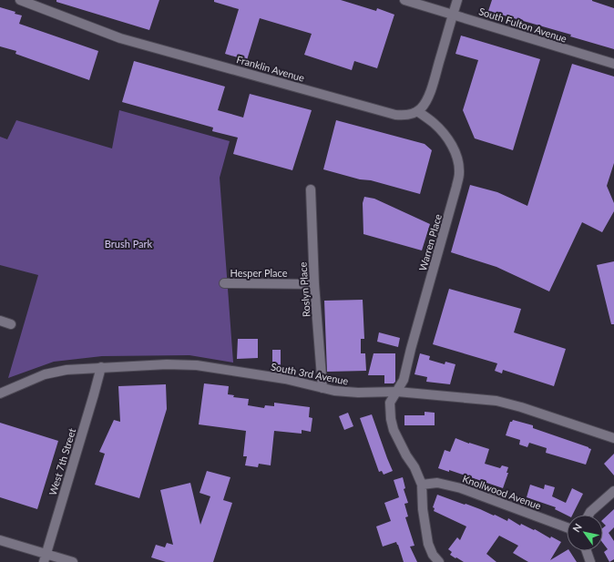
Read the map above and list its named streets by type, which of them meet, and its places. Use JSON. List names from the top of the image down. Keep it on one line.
{"streets":{"street":["South Fulton Avenue","Franklin Avenue","Warren Place","Hesper Place","Roslyn Place","South 3rd Avenue","West 7th Street","Knollwood Avenue"]},"crossings":[["Franklin Avenue","Warren Place"],["Warren Place","South 3rd Avenue"],["Warren Place","Knollwood Avenue"],["Hesper Place","Roslyn Place"],["Roslyn Place","South 3rd Avenue"],["South 3rd Avenue","West 7th Street"]],"parks":["Brush Park"],"north":"top left"}
